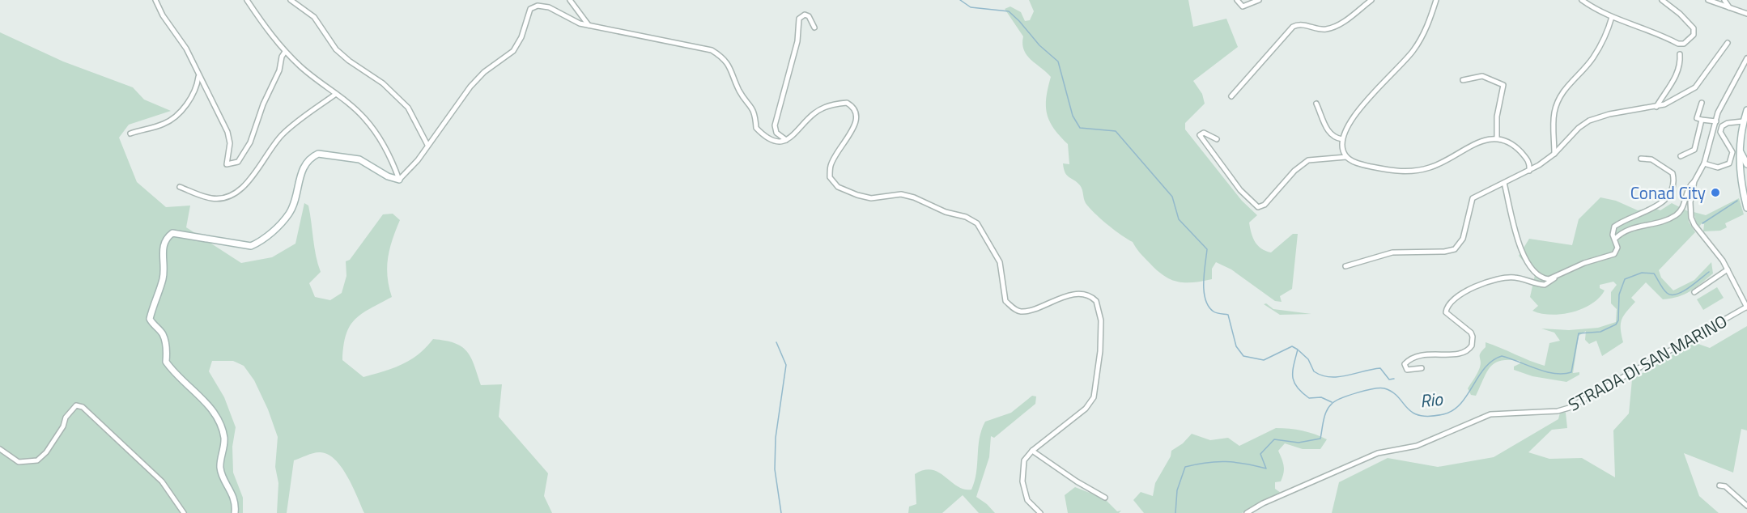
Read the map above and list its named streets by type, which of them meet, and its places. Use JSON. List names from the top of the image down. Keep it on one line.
{"streets":{"street":["STRADA DI SAN MARINO"]},"water":["Rio"],"places":["Conad City"]}
